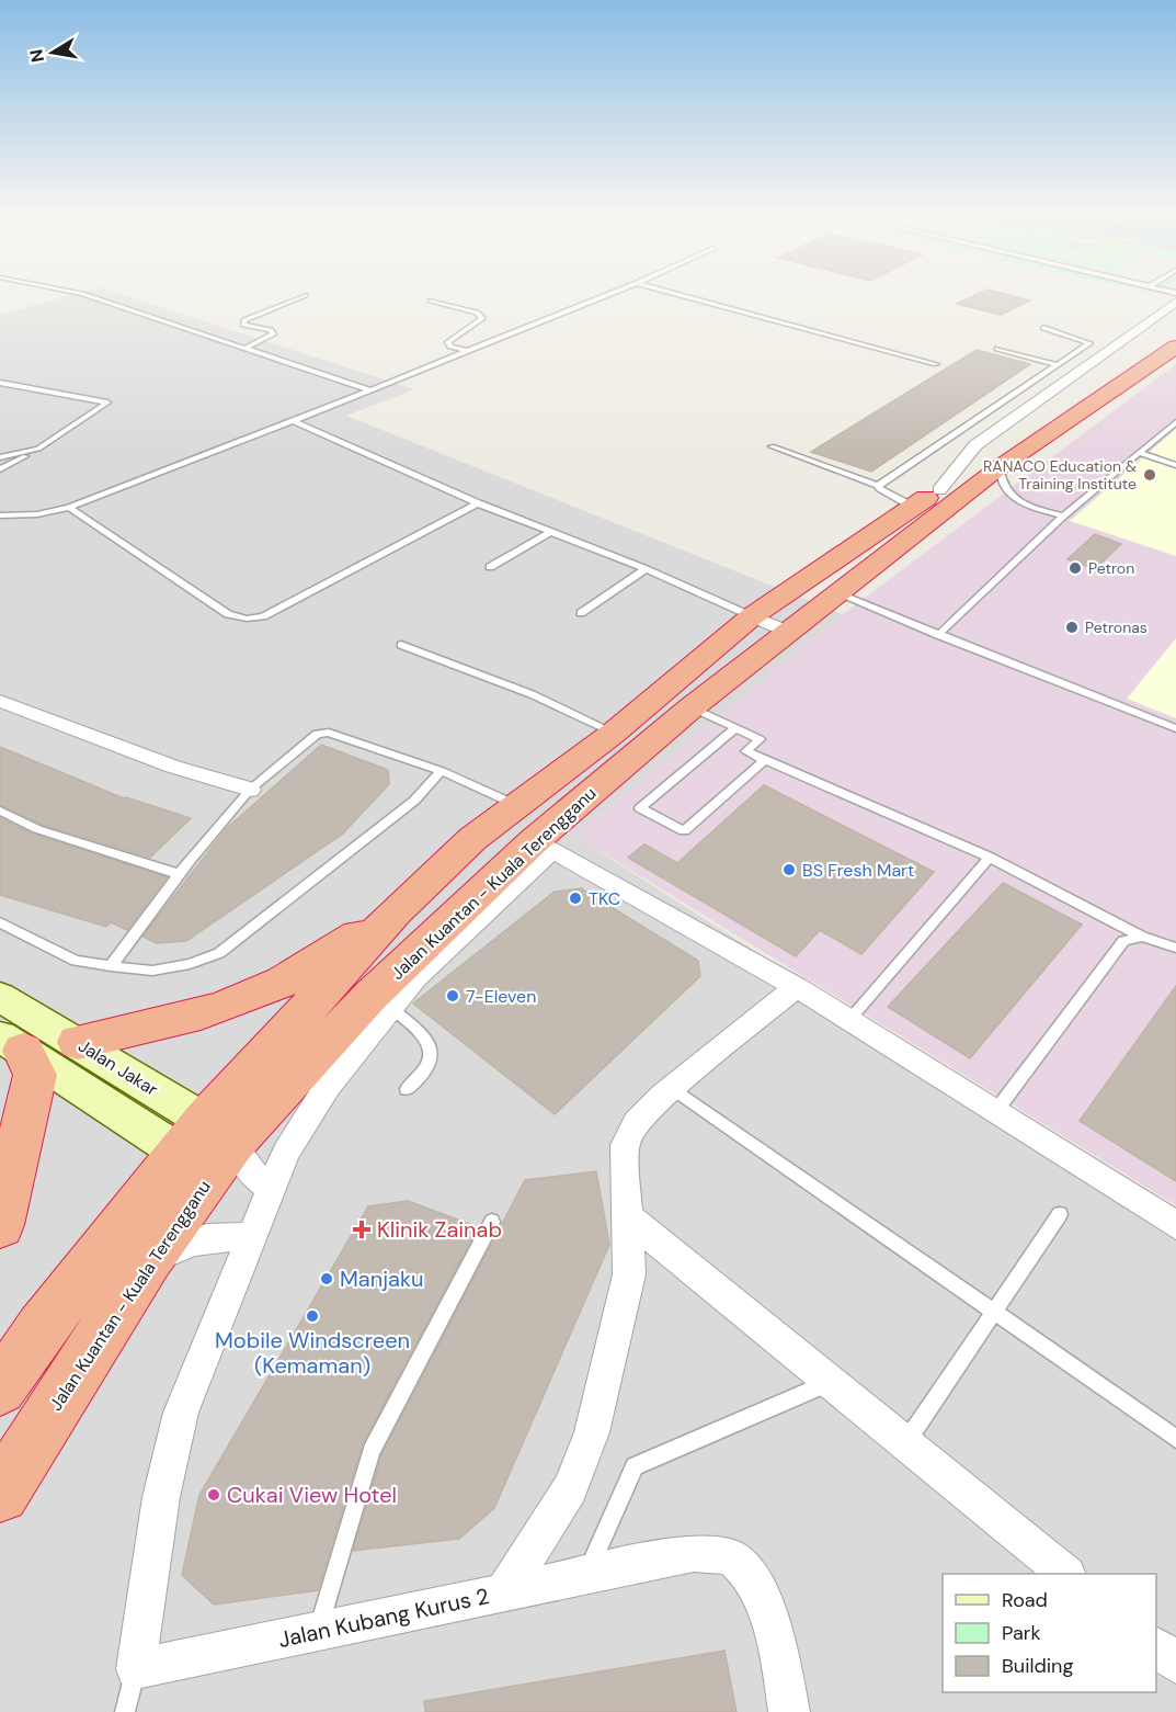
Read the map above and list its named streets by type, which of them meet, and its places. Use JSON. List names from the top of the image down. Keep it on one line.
{"streets":{"highway":["Jalan Kuantan - Kuala Terengganu"],"main road":["Jalan Jakar"],"street":["Jalan Kubang Kurus 2"]},"crossings":[["Jalan Kuantan - Kuala Terengganu","Jalan Jakar"]],"places":{"other":["RANACO Education & Training Institute","Petron","Petronas","BS Fresh Mart","TKC","7-Eleven","Manjaku","Mobile Windscreen (Kemaman)","Cukai View Hotel"],"health":["Klinik Zainab"]},"legend":["Road","Park","Building"],"north":"left"}
